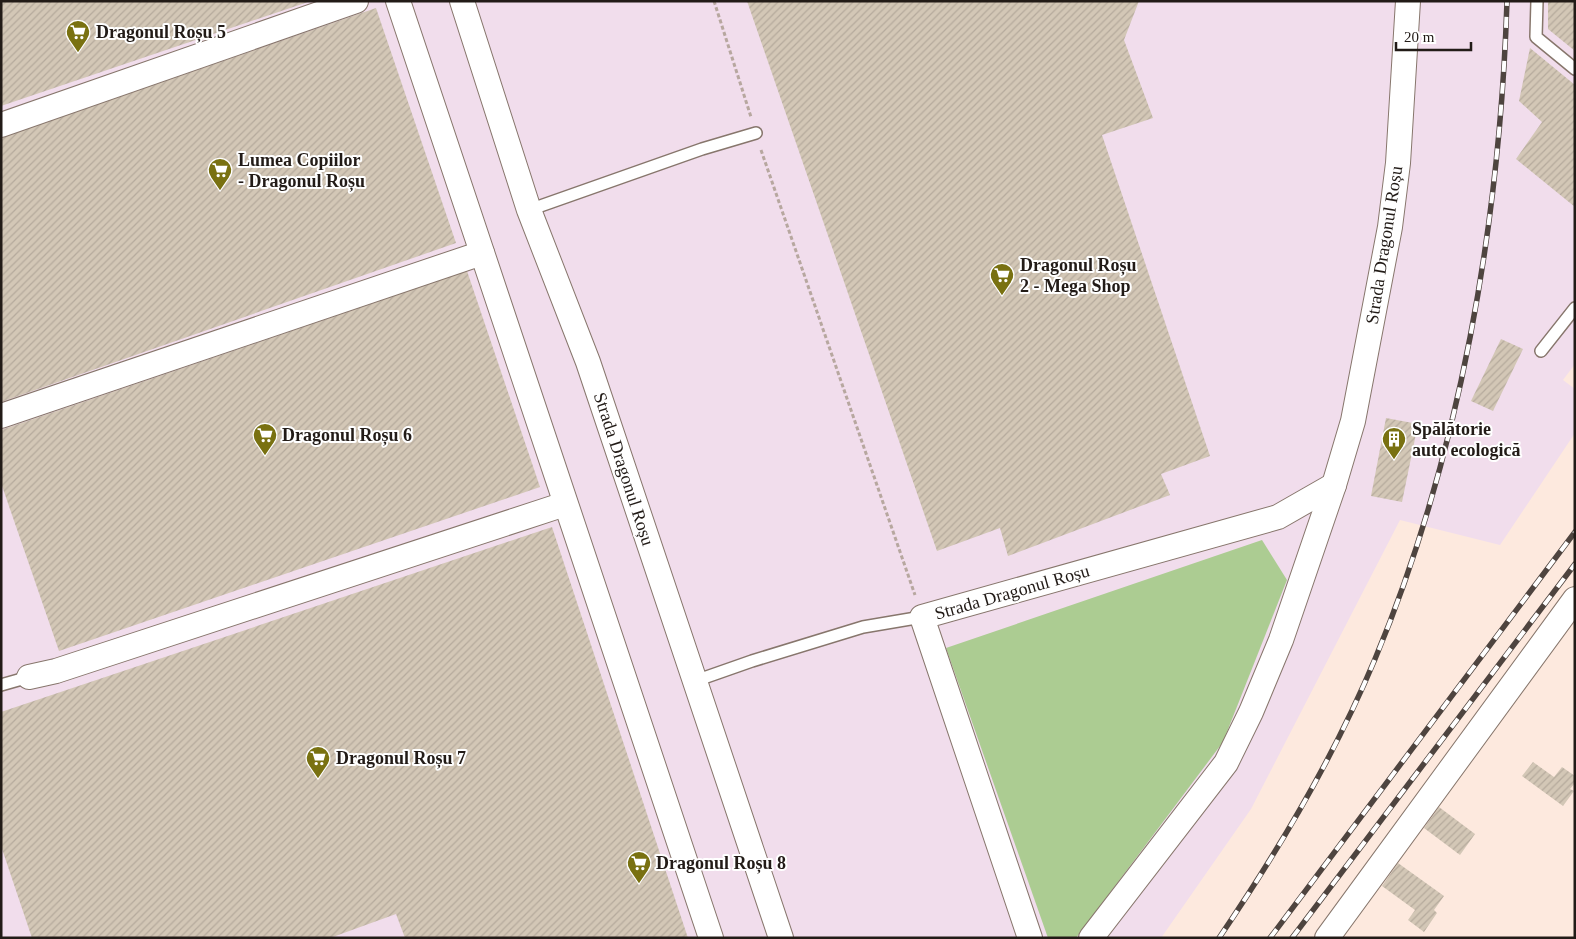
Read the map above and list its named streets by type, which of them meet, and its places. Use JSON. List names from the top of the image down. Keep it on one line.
{"streets":{"street":["Strada Dragonul Roșu"]},"places":{"supermarket":["Dragonul Roșu 5","Lumea Copiilor - Dragonul Roșu","Dragonul Roșu 2 - Mega Shop","Dragonul Roșu 6","Dragonul Roșu 7","Dragonul Roșu 8"],"building":["Spălătorie auto ecologică"]},"scale_bar":"20 m"}
